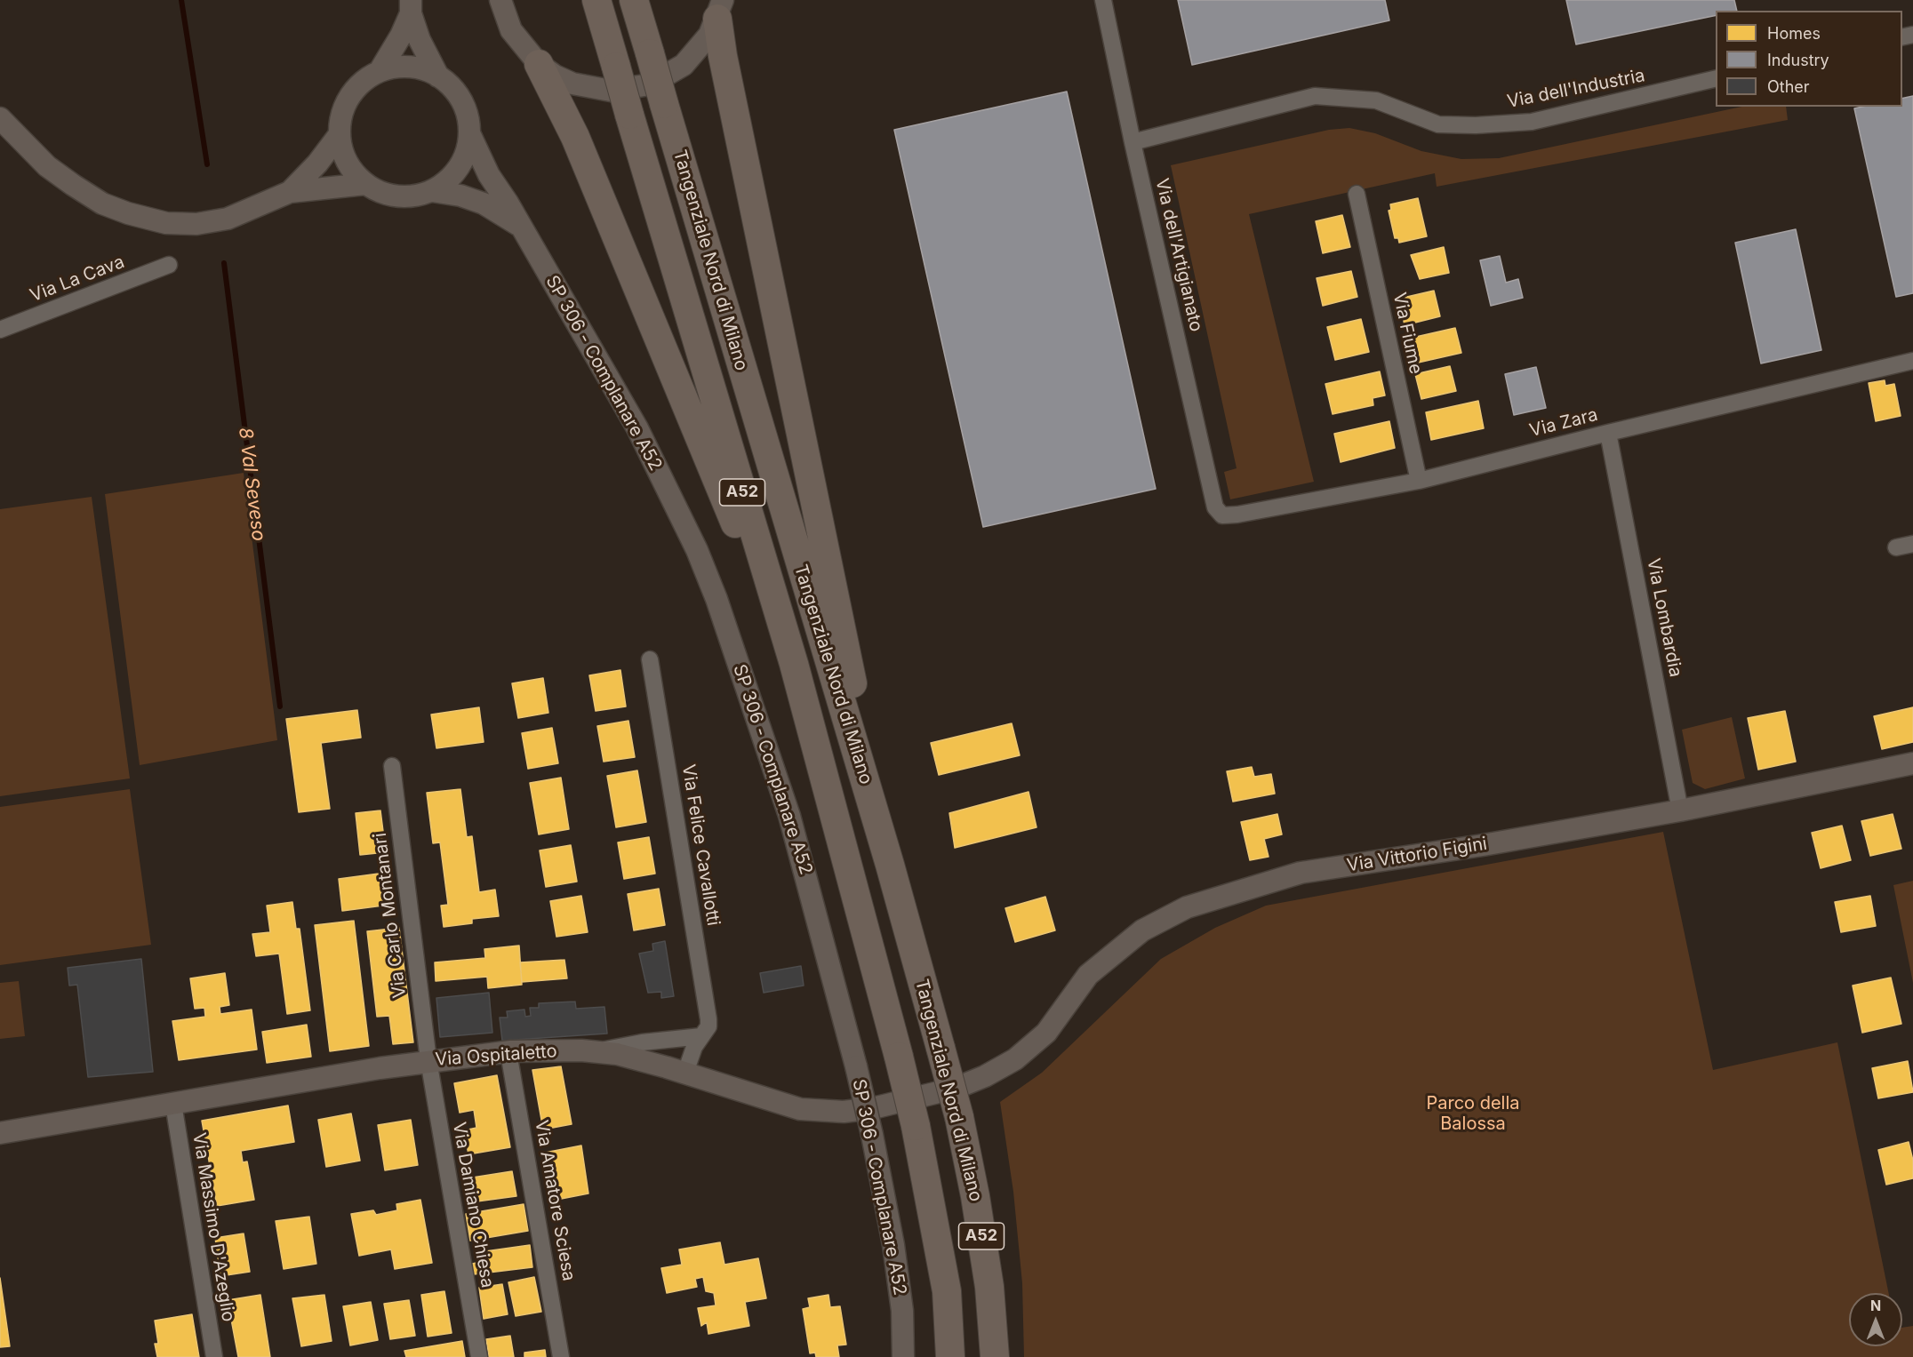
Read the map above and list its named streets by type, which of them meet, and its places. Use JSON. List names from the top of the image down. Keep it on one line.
{"streets":{"highway":["Tangenziale Nord di Milano","A52"],"street":["Via dell'Industria","Via dell'Artigianato","Via La Cava","Via Fiume","SP 306 - Complanare A52","Via Zara","Via Lombardia","Via Felice Cavallotti","Via Vittorio Figini","Via Carlo Montanari","Via Ospitaletto","Via Amatore Sciesa","Via Damiano Chiesa","Via Massimo D'Azeglio"]},"crossings":[["Via dell'Industria","Via dell'Artigianato"],["Via dell'Artigianato","Via Zara"],["Via Fiume","Via Zara"],["Via Zara","Via Lombardia"],["Via Lombardia","Via Vittorio Figini"],["Via Felice Cavallotti","Via Ospitaletto"],["Via Vittorio Figini","Via Ospitaletto"],["Via Carlo Montanari","Via Ospitaletto"],["Via Carlo Montanari","Via Damiano Chiesa"],["Via Ospitaletto","Via Amatore Sciesa"],["Via Ospitaletto","Via Damiano Chiesa"],["Via Ospitaletto","Via Massimo D'Azeglio"]],"water":["8 Val Seveso"],"parks":["Parco della Balossa"],"legend":["Homes","Industry","Other"],"north":"top"}
